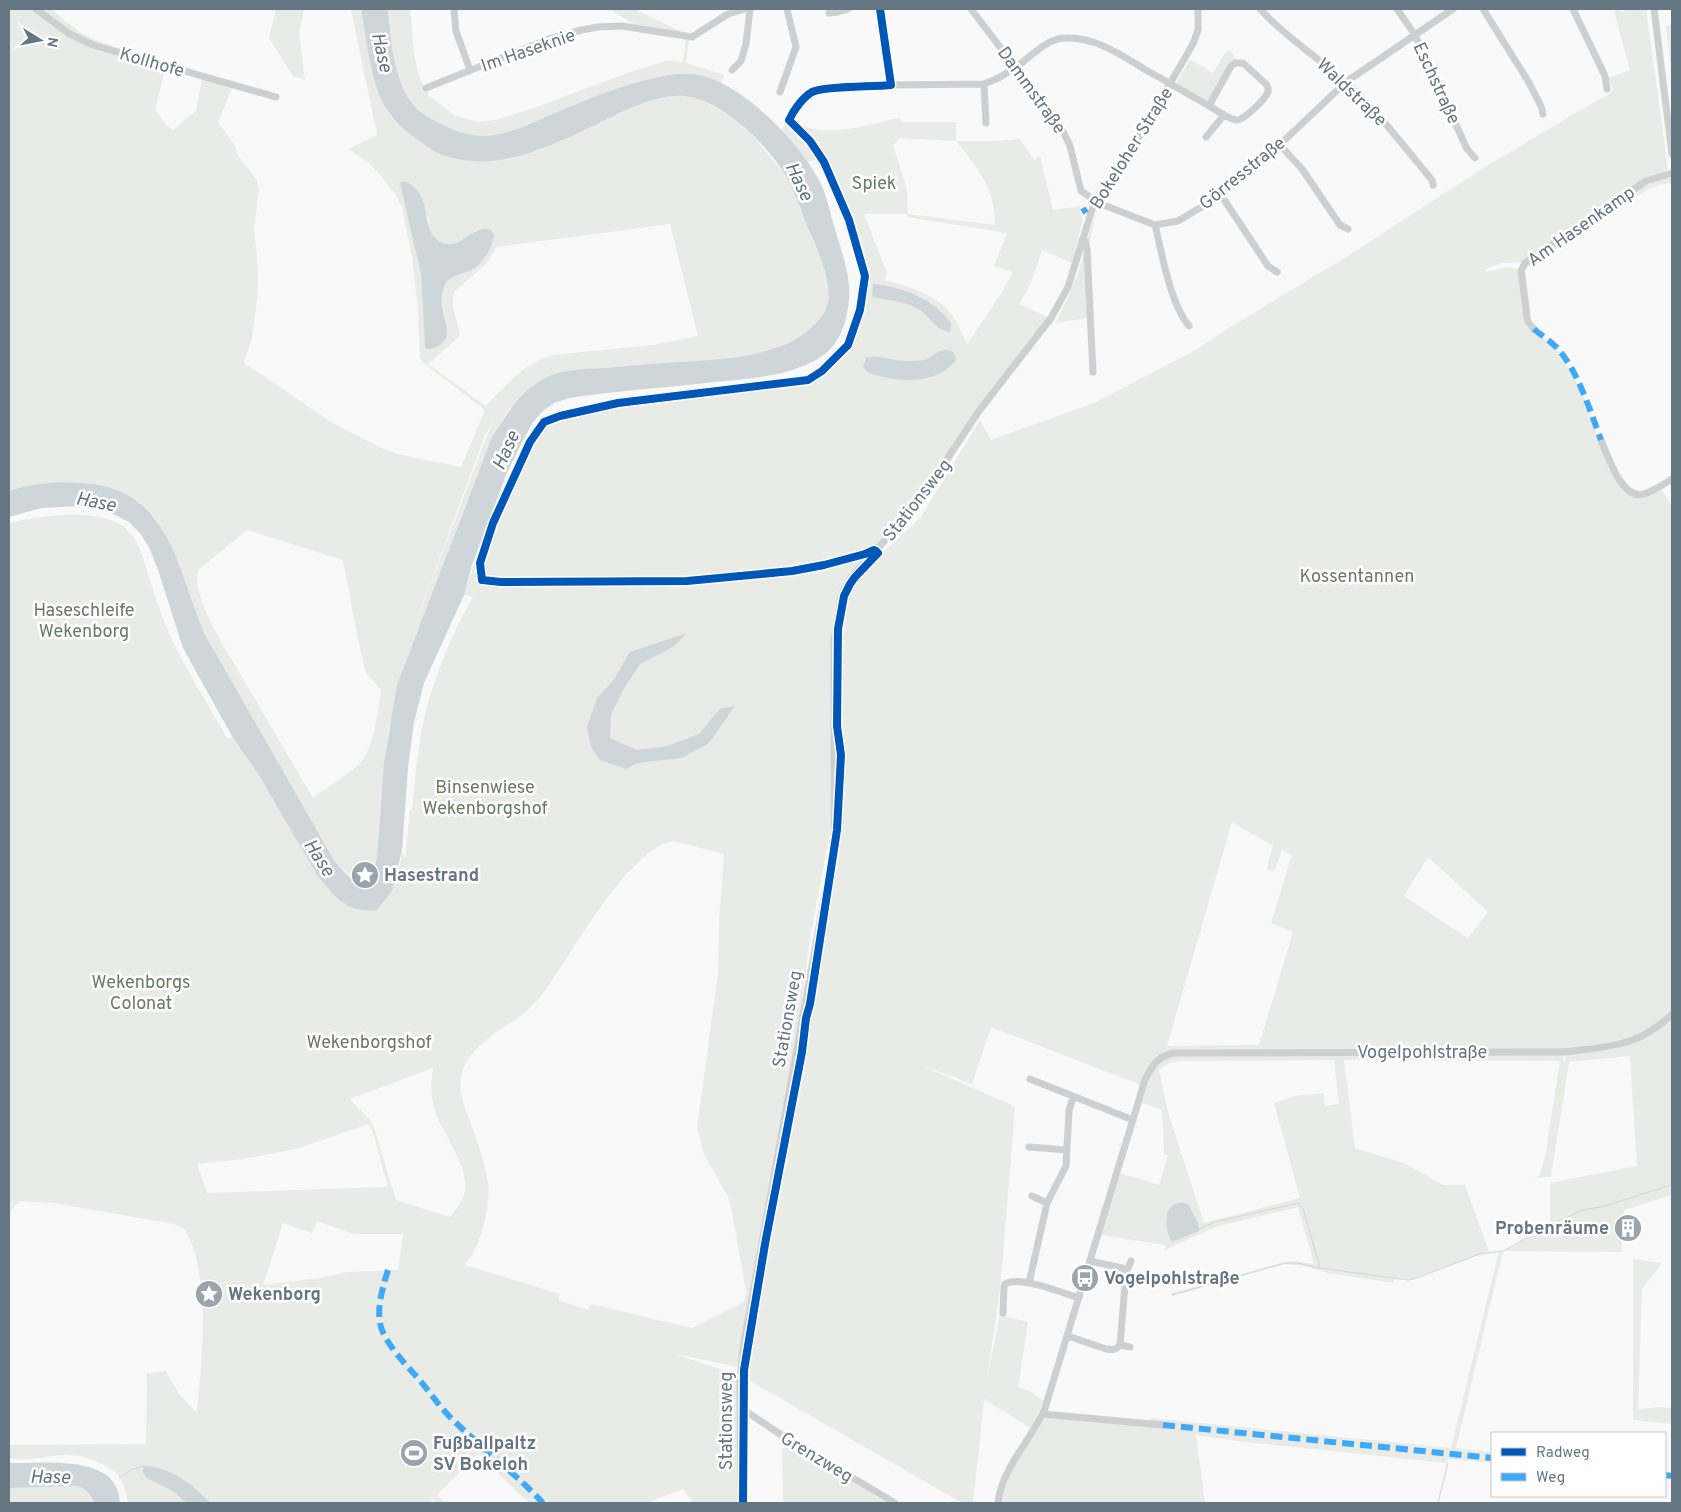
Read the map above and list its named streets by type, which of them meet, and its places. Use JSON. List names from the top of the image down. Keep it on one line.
{"streets":{"street":["Im Haseknie","Kollhofe","Eschstraße","Dammstraße","Waldstraße","Bokeloher Straße","Görresstraße","Am Hasenkamp","Stationsweg","Vogelpohlstraße","Grenzweg"]},"crossings":[["Eschstraße","Görresstraße"],["Dammstraße","Bokeloher Straße"],["Waldstraße","Görresstraße"],["Bokeloher Straße","Stationsweg"],["Stationsweg","Grenzweg"]],"water":["Hase"],"parks":["Spiek","Kossentannen","Haseschleife Wekenborg","Binsenwiese Wekenborgshof","Wekenborgs Colonat","Wekenborgshof"],"places":{"place":["Hasestrand","Wekenborg"],"building":["Probenräume"],"bus stop":["Vogelpohlstraße"],"sports":["Fußballpaltz SV Bokeloh"]},"legend":["Radweg","Weg"],"north":"right"}
